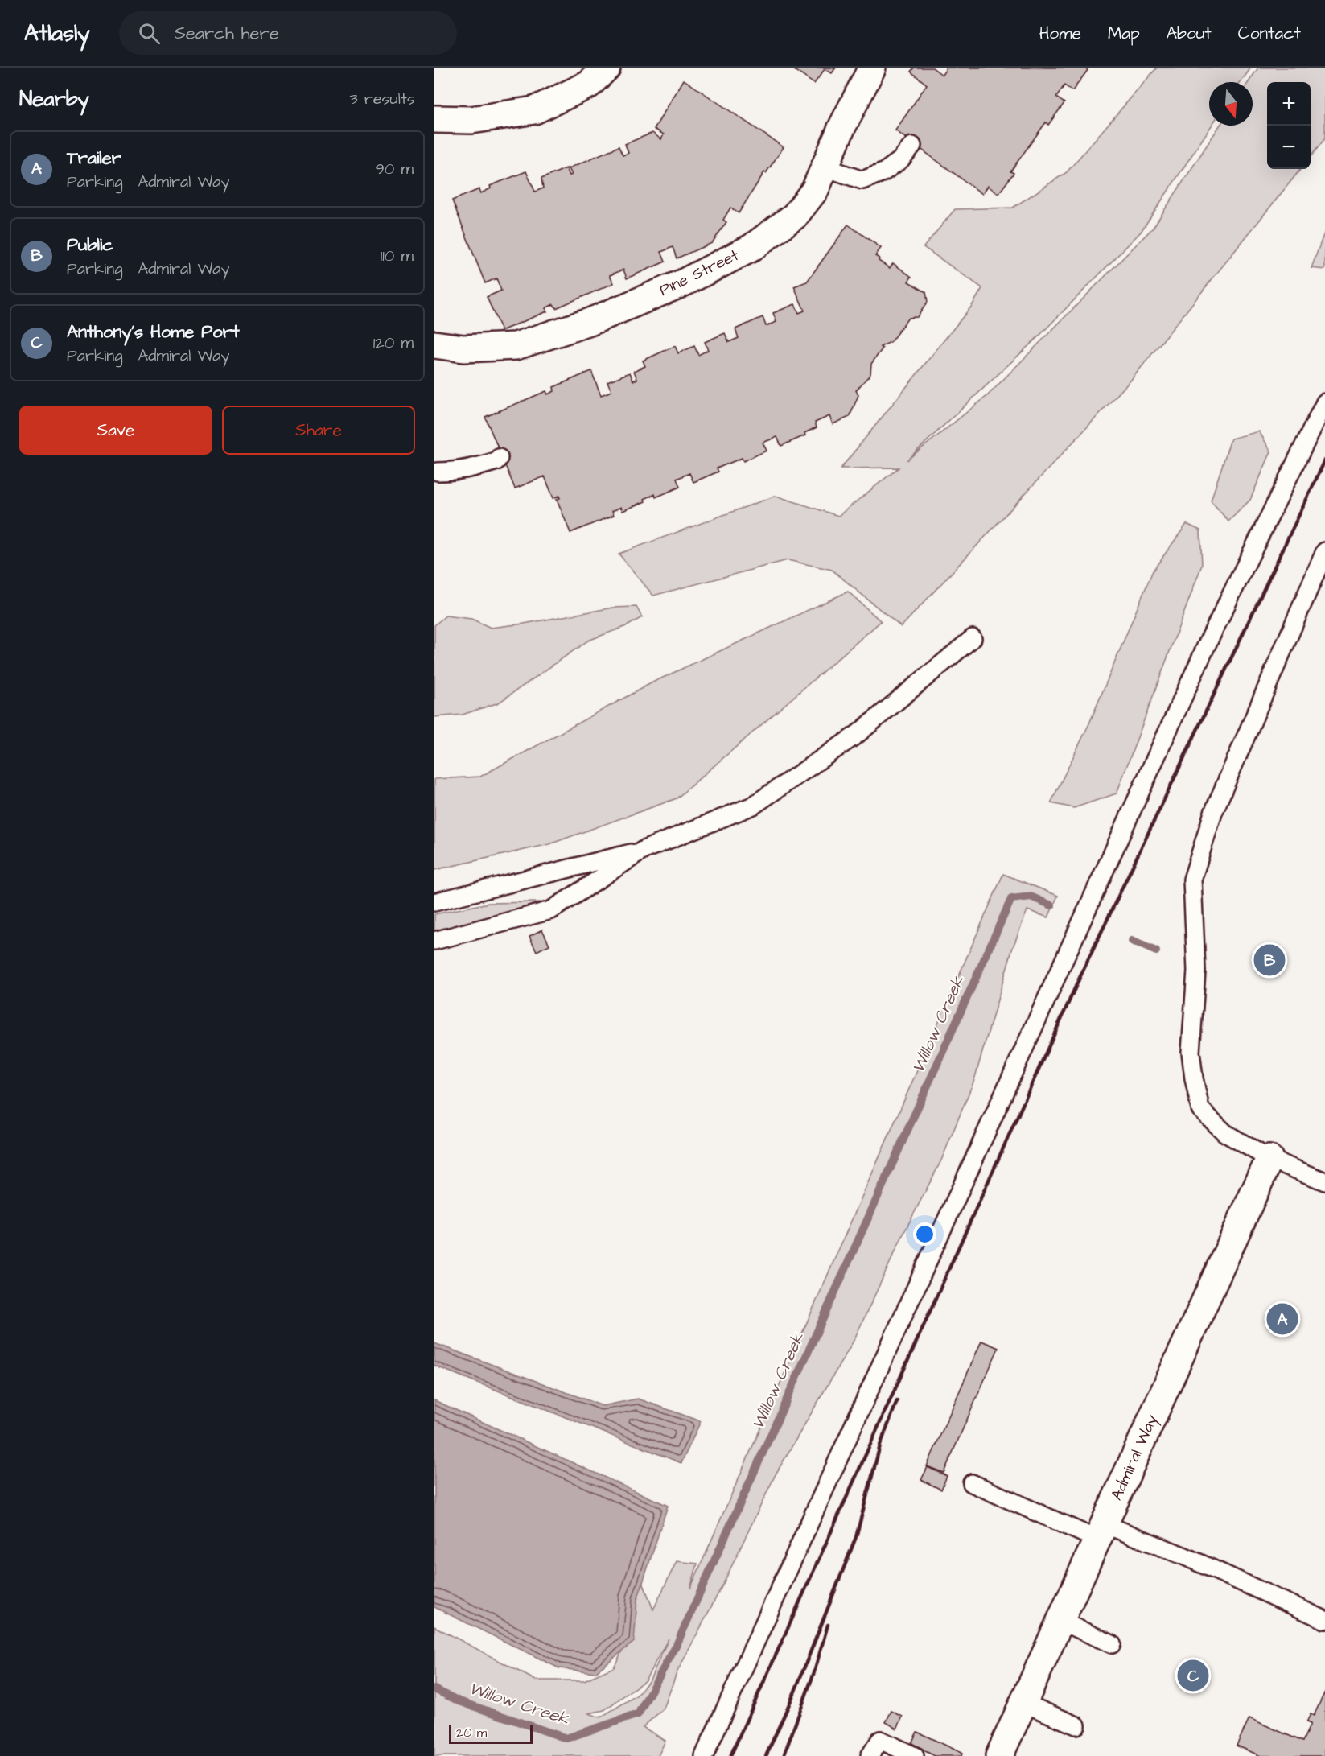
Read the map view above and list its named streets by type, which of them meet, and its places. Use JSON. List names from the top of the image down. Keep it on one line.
{"streets":{"street":["Pine Street","Admiral Way"]},"water":["Willow Creek"],"scale_bar":"20 m","north":"bottom","page":{"header":"Atlasly","search":"Search here","nav":["Home","Map","About","Contact"],"heading":["Nearby","3 results"],"map_buttons":["+","−"],"list":[{"mark":"A","name":"Trailer","note":"Parking · Admiral Way","value":"90 m"},{"mark":"B","name":"Public","note":"Parking · Admiral Way","value":"110 m"},{"mark":"C","name":"Anthony's Home Port","note":"Parking · Admiral Way","value":"120 m"}],"buttons":["Save","Share"],"pins":["B","A","C"],"scale":"20 m"}}
